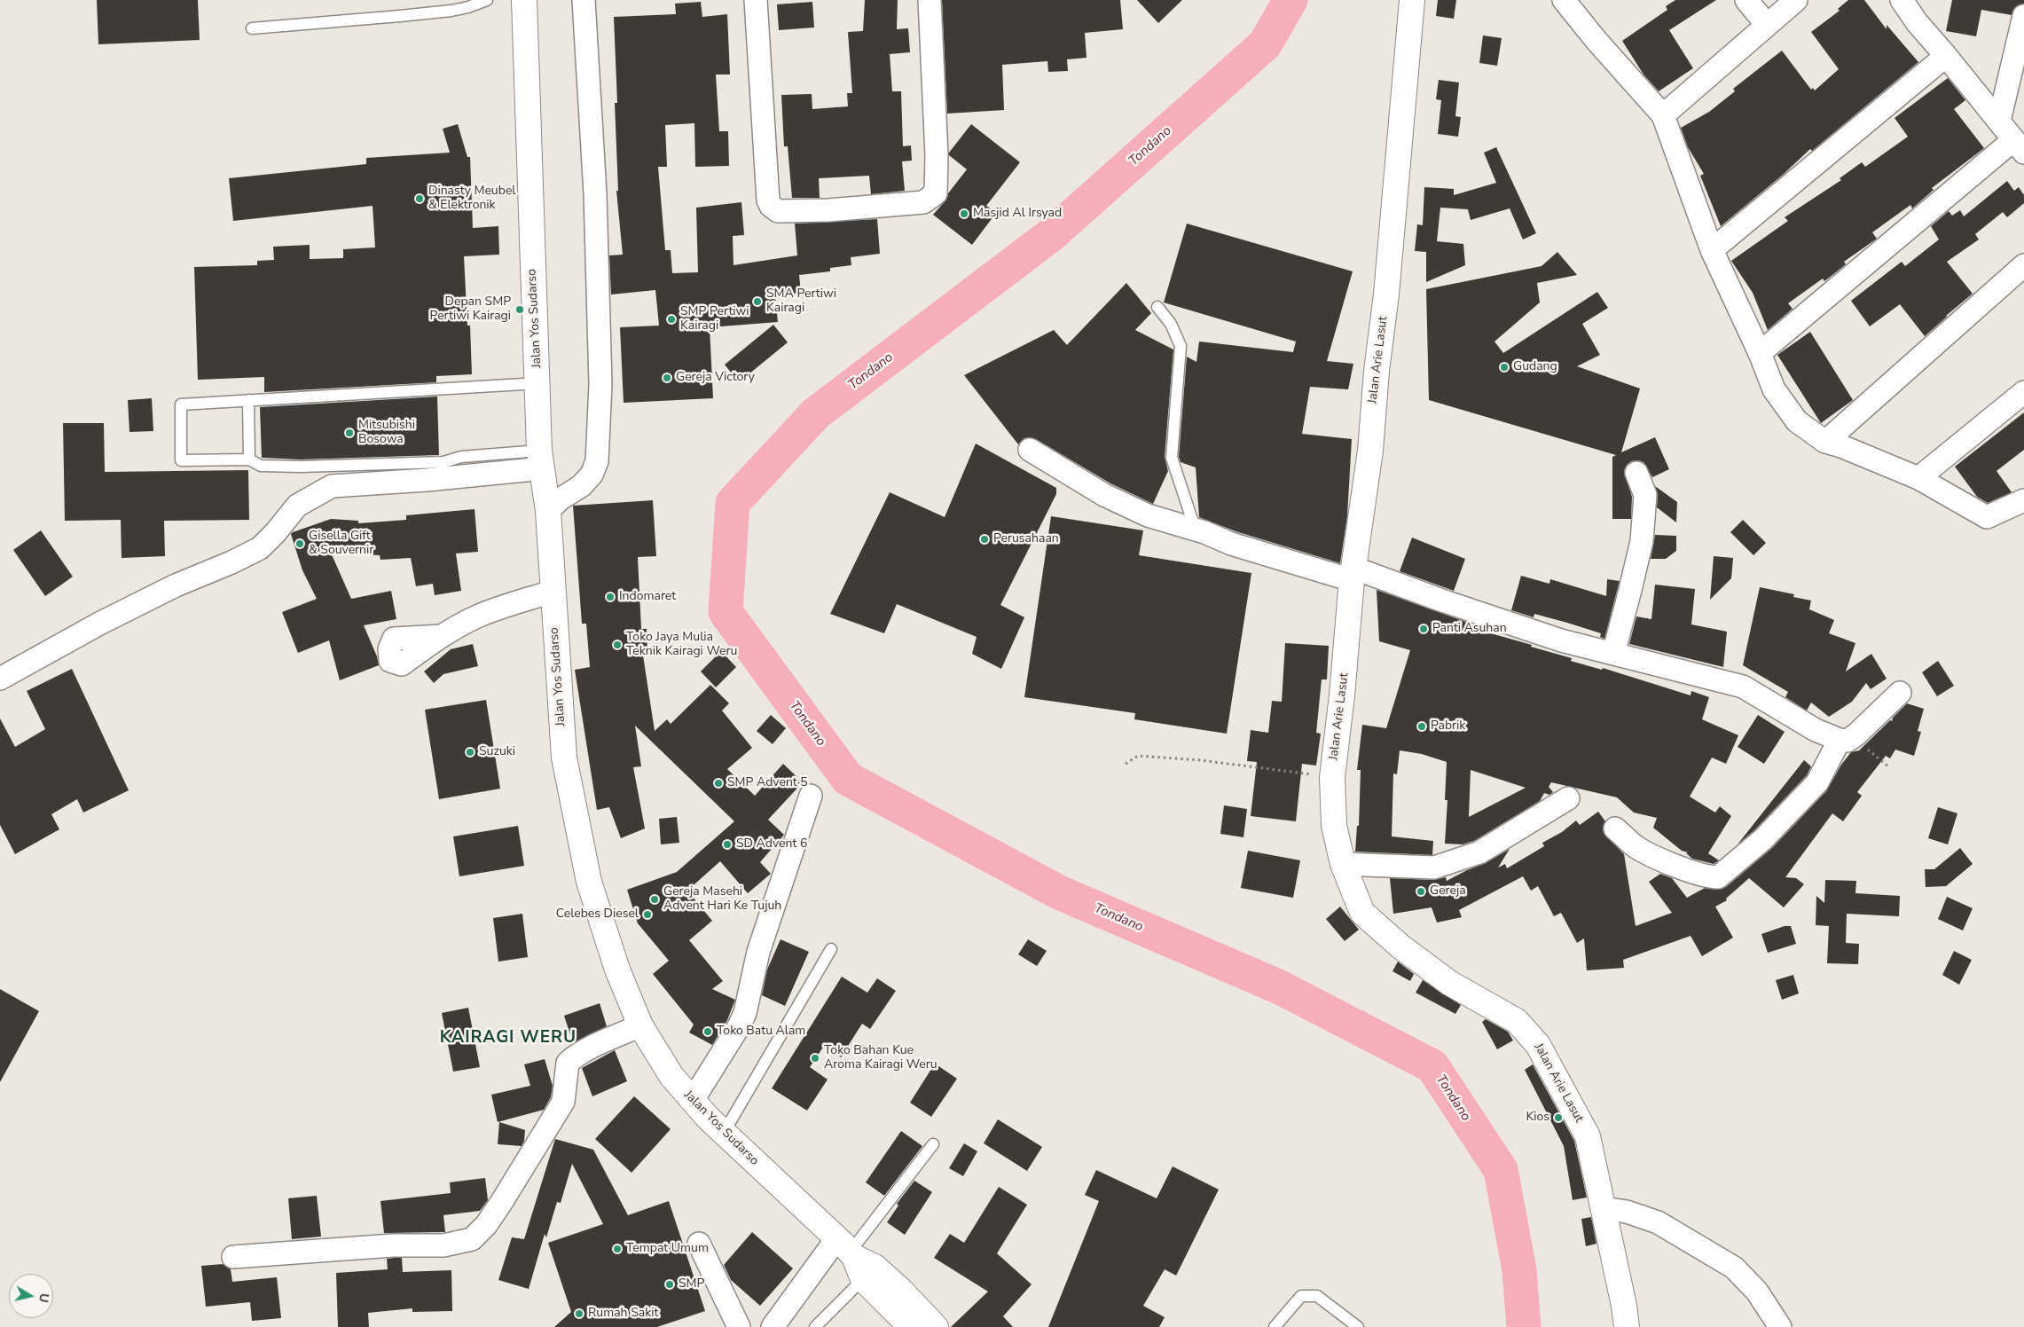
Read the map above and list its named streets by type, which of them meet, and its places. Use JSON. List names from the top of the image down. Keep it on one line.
{"streets":{"main road":["Jalan Yos Sudarso","Jalan Arie Lasut"]},"districts":["KAIRAGI WERU"],"water":["Tondano"],"places":["Dinasty Meubel & Elektronik","Masjid Al Irsyad","SMA Pertiwi Kairagi","Depan SMP Pertiwi Kairagi","SMP Pertiwi Kairagi","Gudang","Gereja Victory","Mitsubishi Bosowa","Perusahaan","Gisella Gift & Souvernir","Indomaret","Panti Asuhan","Toko Jaya Mulia Teknik Kairagi Weru","Pabrik","Suzuki","SMP Advent 5","SD Advent 6","Gereja","Gereja Masehi Advent Hari Ke Tujuh","Celebes Diesel","Toko Batu Alam","Toko Bahan Kue Aroma Kairagi Weru","Kios","Tempat Umum","SMP","Rumah Sakit"],"north":"right"}
